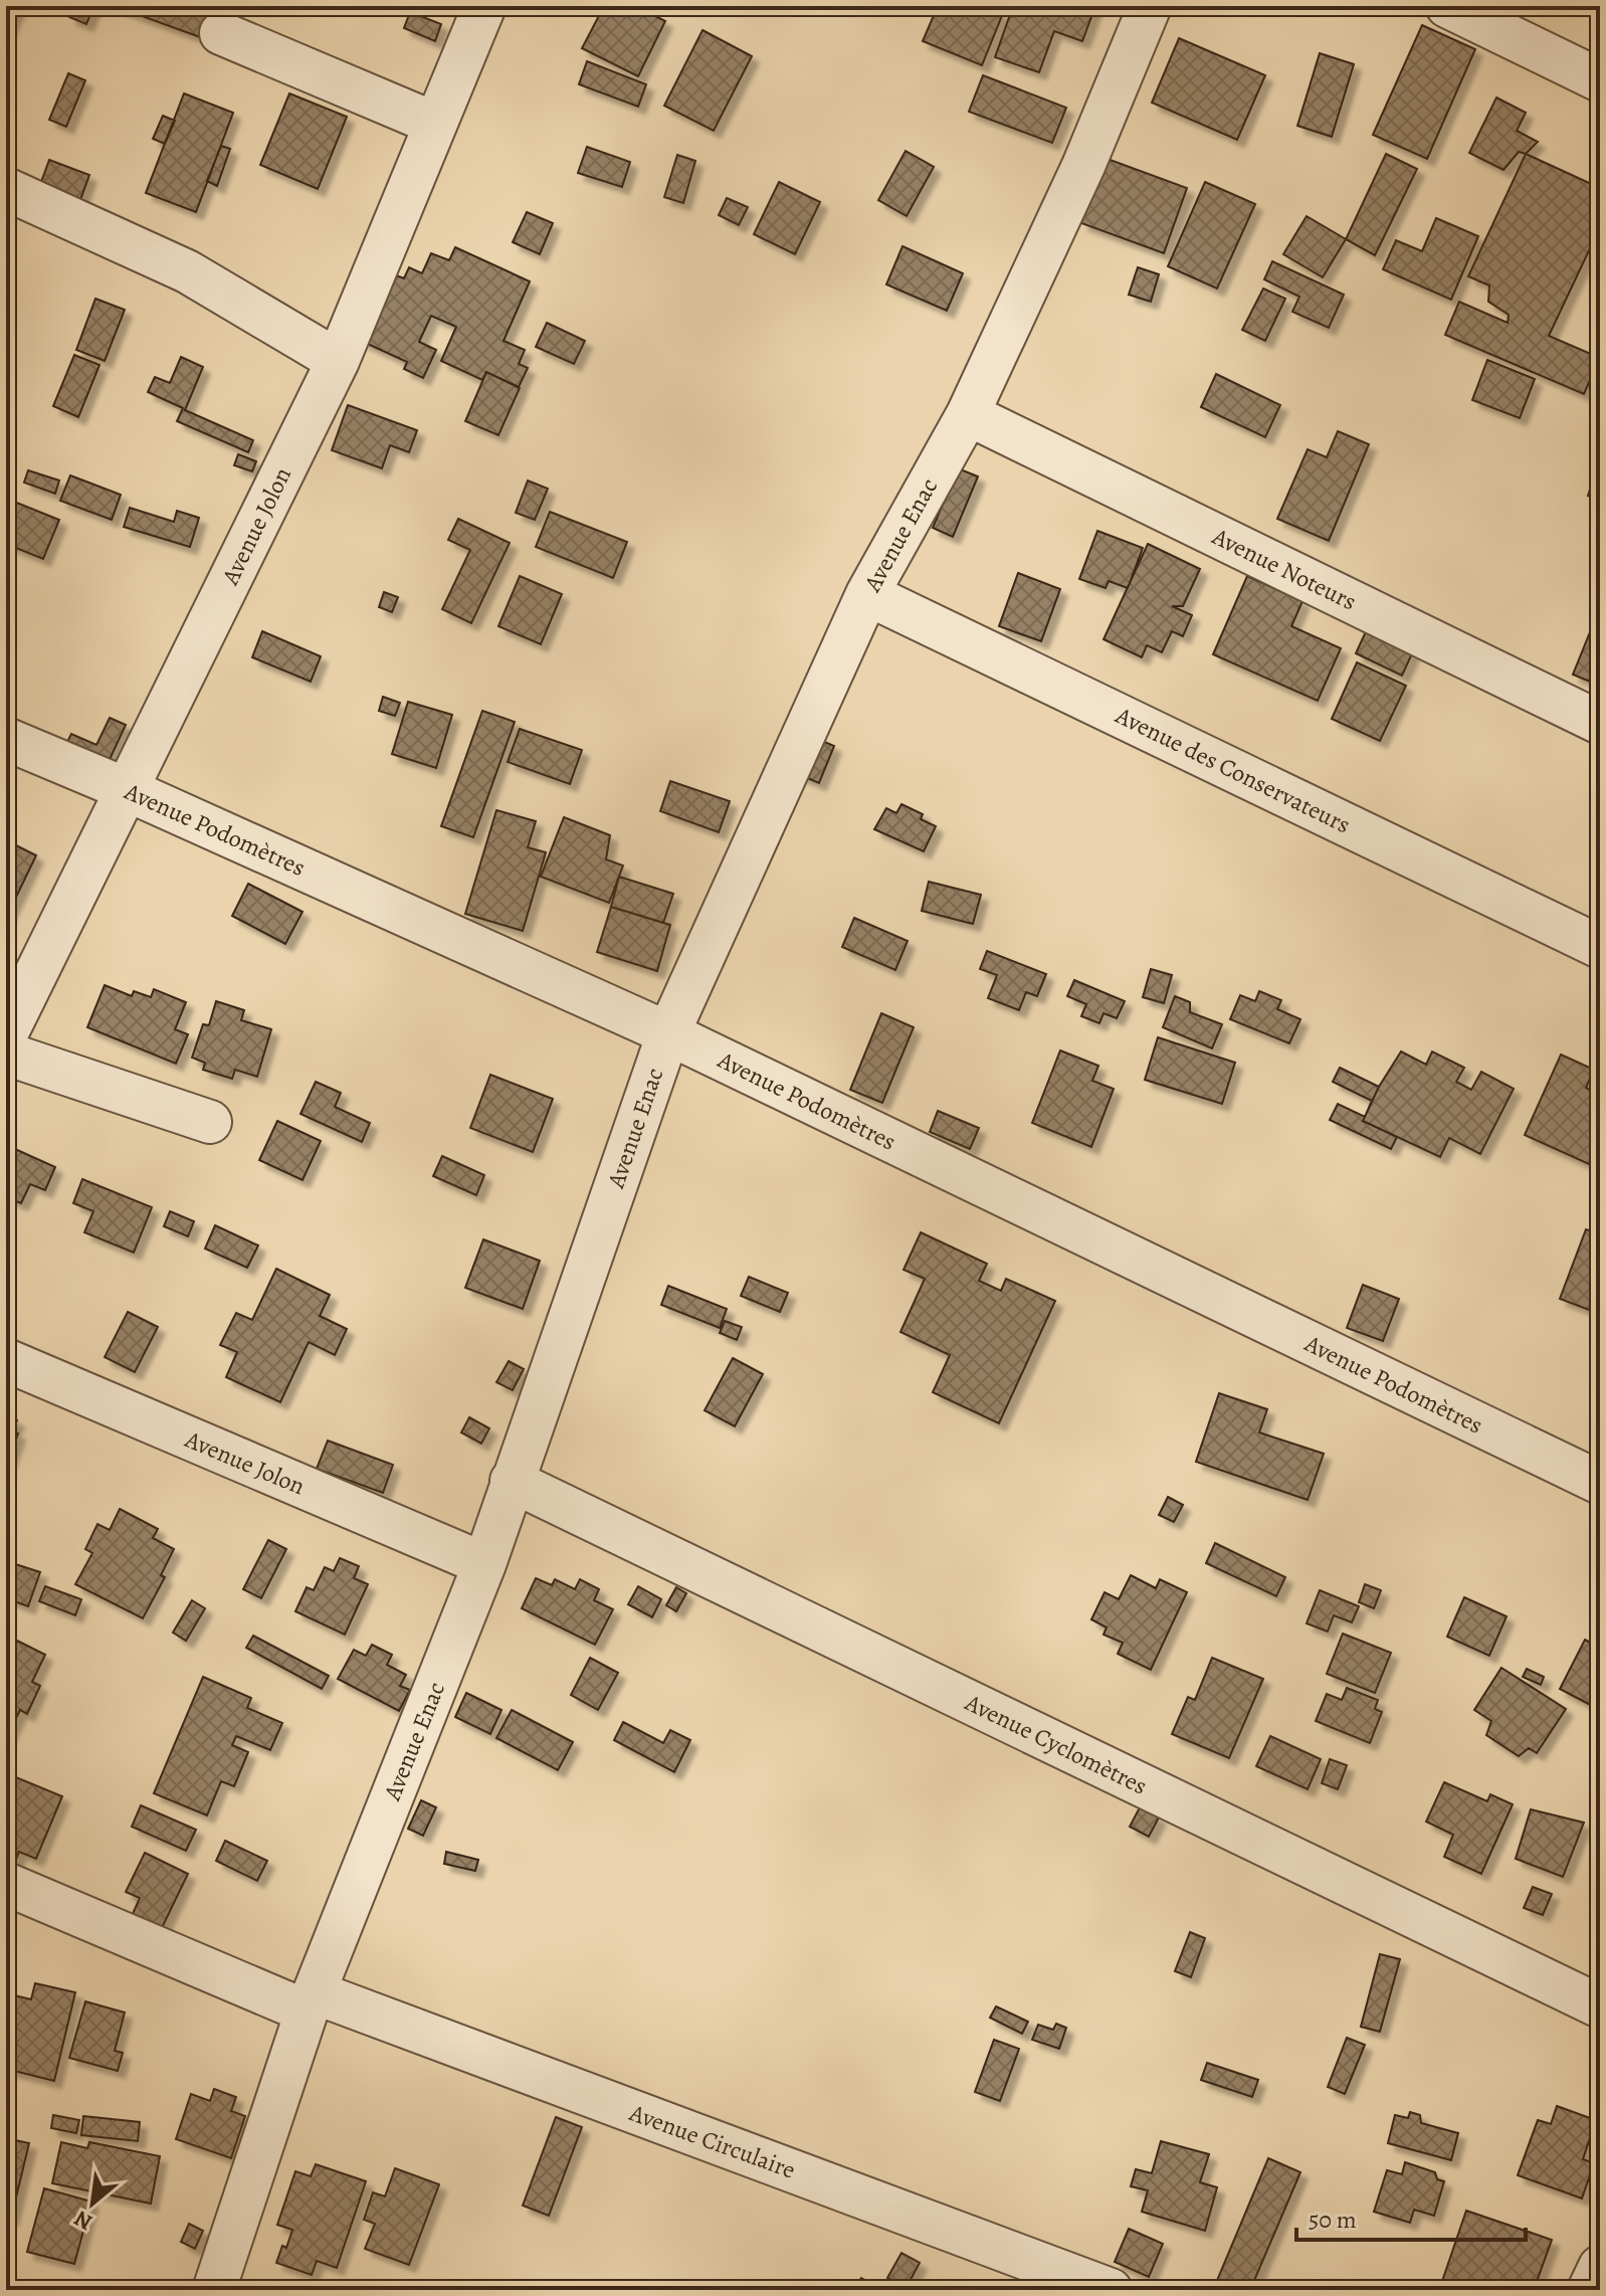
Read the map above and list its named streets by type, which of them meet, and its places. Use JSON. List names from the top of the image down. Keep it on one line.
{"streets":{"street":["Avenue Jolon","Avenue Enac","Avenue Noteurs","Avenue des Conservateurs","Avenue Podomètres","Avenue Cyclomètres","Avenue Circulaire"]},"crossings":[["Avenue Jolon","Avenue Enac"],["Avenue Jolon","Avenue Podomètres"],["Avenue Enac","Avenue Noteurs"],["Avenue Enac","Avenue des Conservateurs"],["Avenue Enac","Avenue Podomètres"],["Avenue Enac","Avenue Cyclomètres"],["Avenue Enac","Avenue Circulaire"]],"scale_bar":"50 m","north":"bottom left"}
